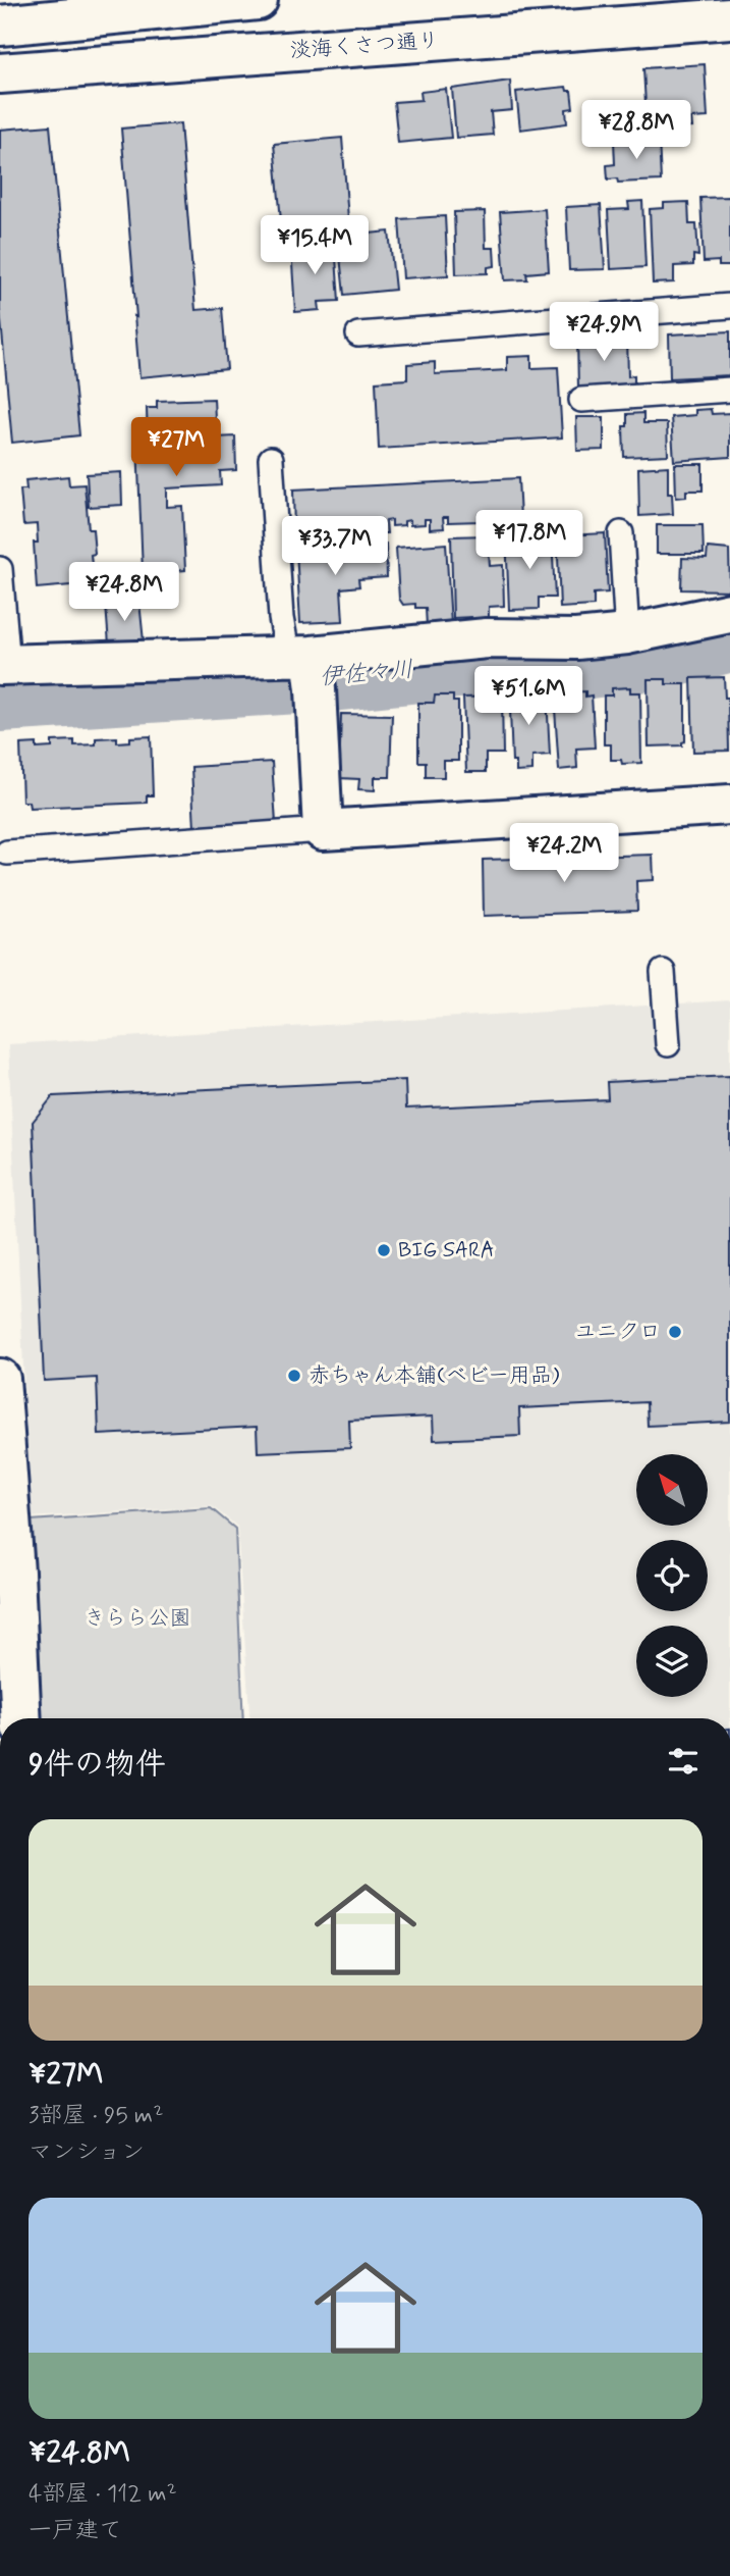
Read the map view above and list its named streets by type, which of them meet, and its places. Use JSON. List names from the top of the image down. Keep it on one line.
{"streets":{"street":["淡海くさつ通り"]},"water":["伊佐々川"],"parks":["きらら公園"],"places":["BIG SARA","ユニクロ","赤ちゃん本舗(ベビー用品)"],"north":"top left","page":{"price":["¥28.8M","¥15.4M","¥24.9M","¥27M","¥17.8M","¥33.7M","¥24.8M","¥51.6M","¥24.2M"],"heading":"9件の物件","list":[{"name":"¥27M","note":"3部屋 · 95 m² · マンション"},{"name":"¥24.8M","note":"4部屋 · 112 m² · 一戸建て"}]}}
